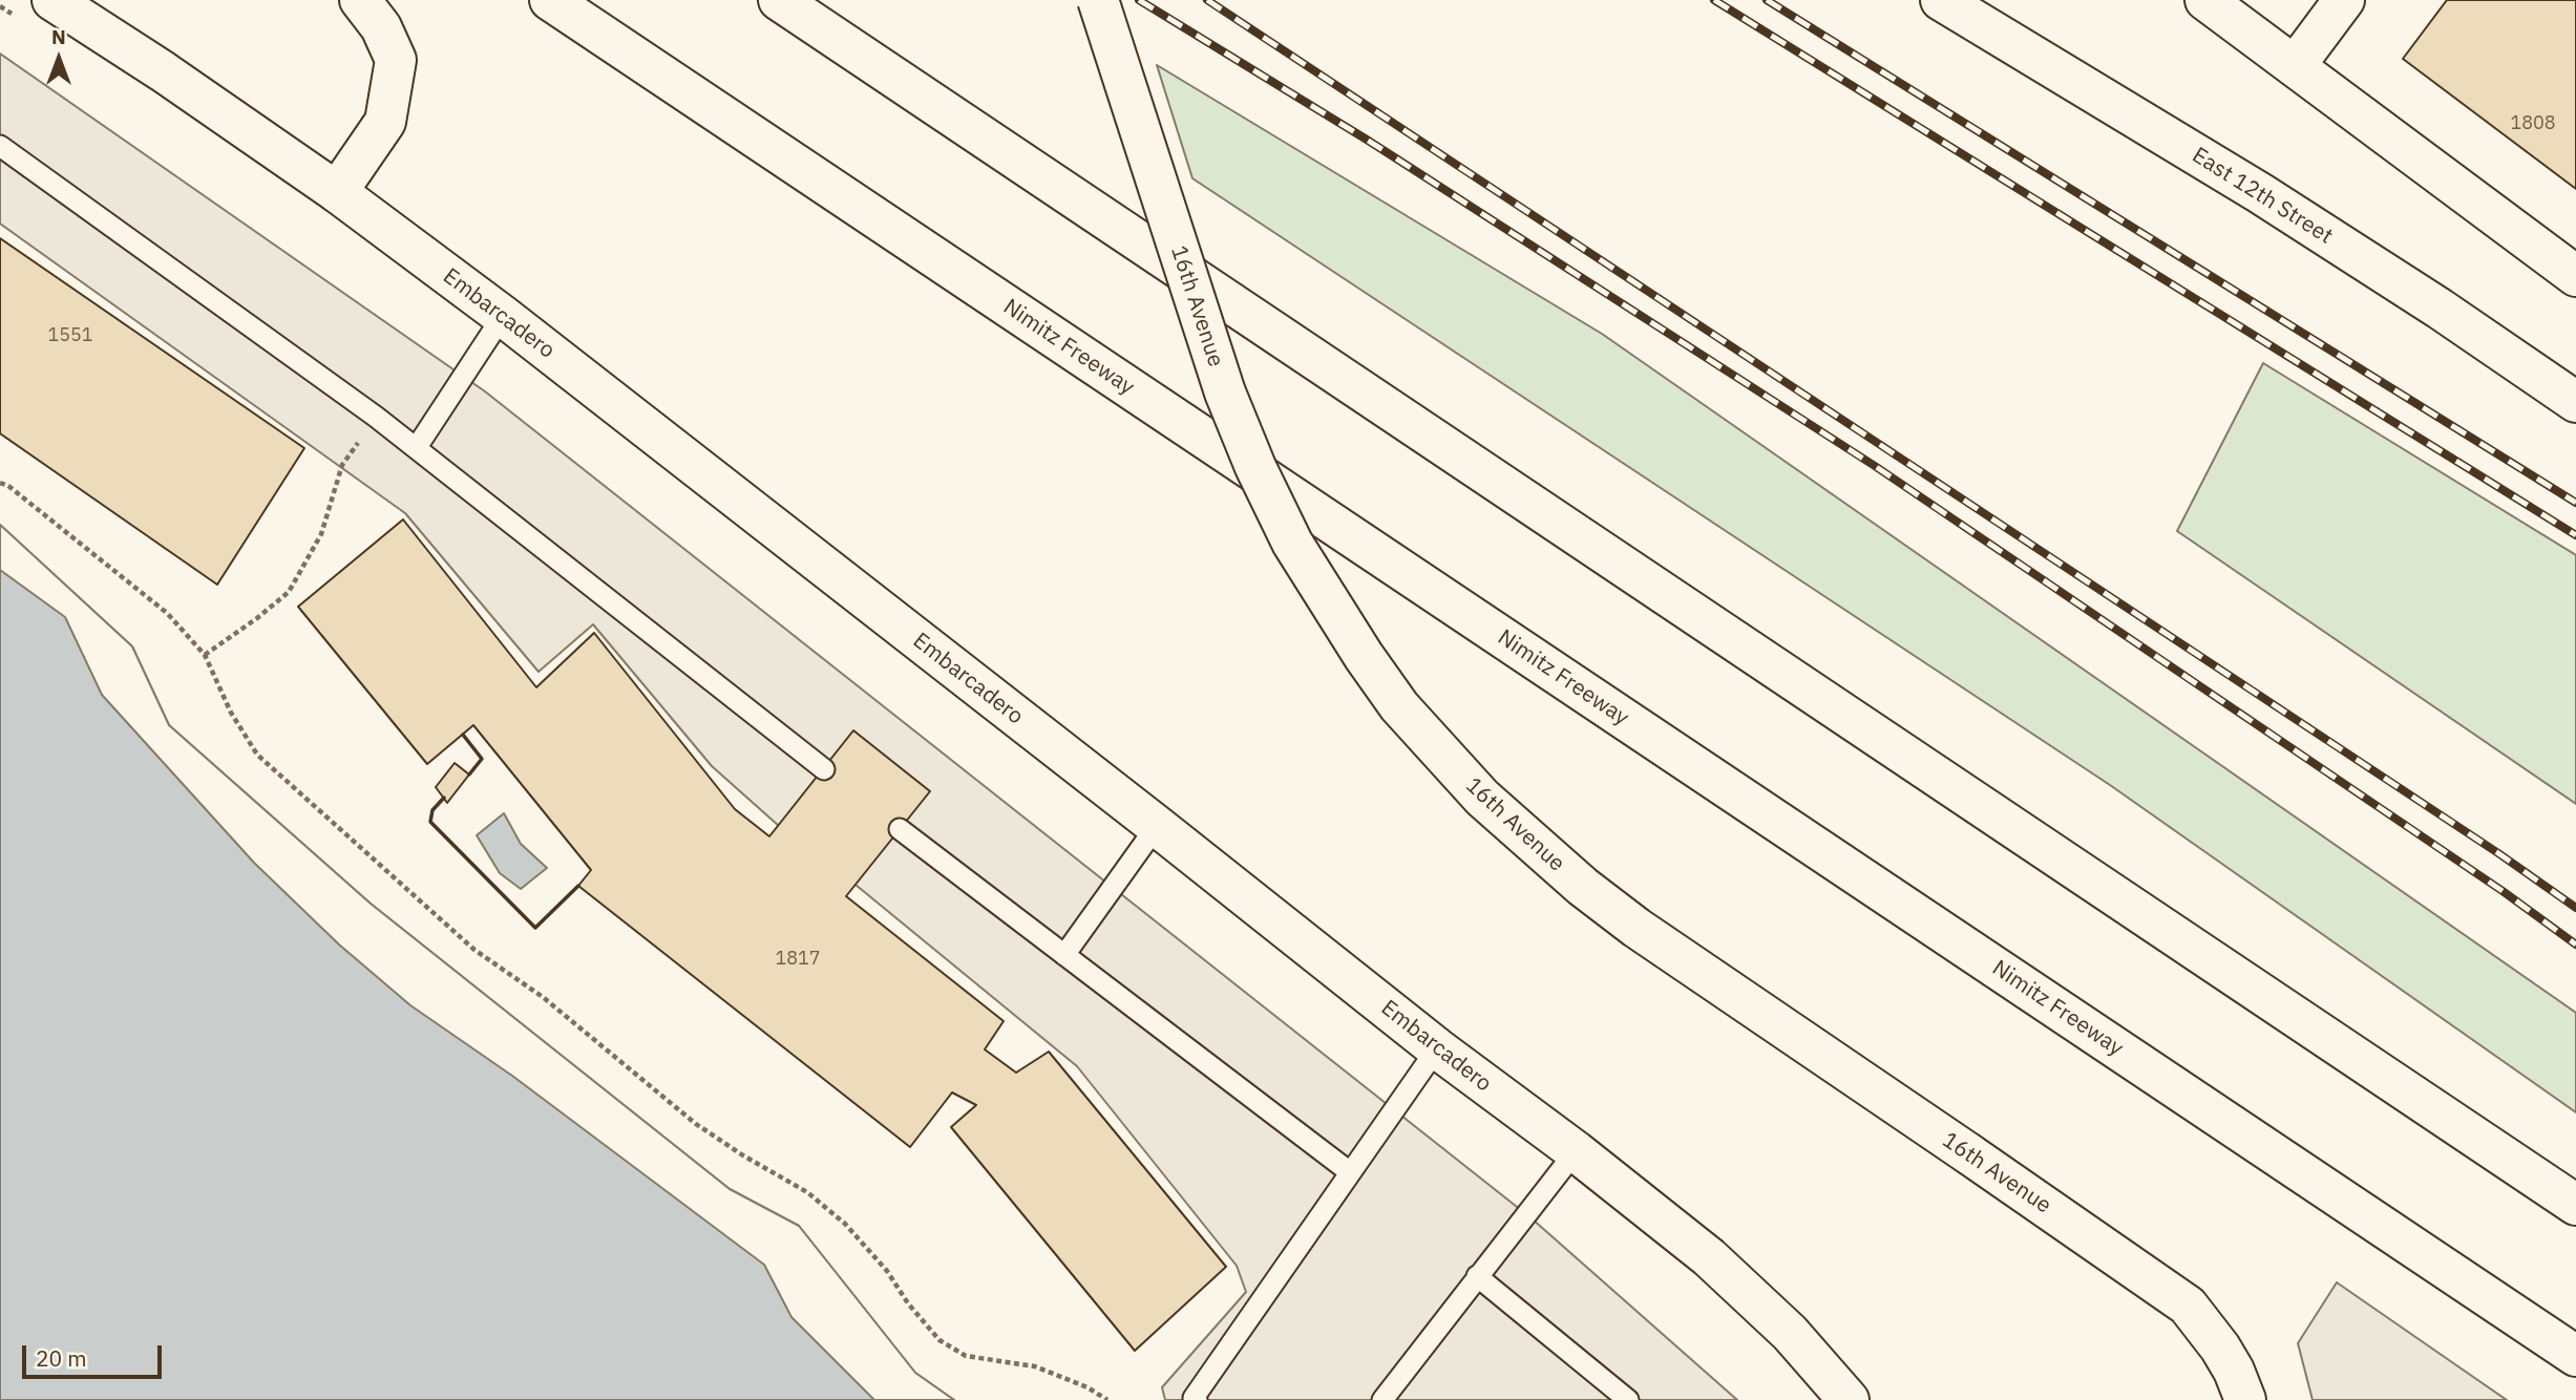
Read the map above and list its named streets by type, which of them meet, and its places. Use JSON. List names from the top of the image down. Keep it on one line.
{"streets":{"main road":["East 12th Street","16th Avenue","Embarcadero","Nimitz Freeway"]},"house_numbers":["1808","1551","1817"],"scale_bar":"20 m","north":"top"}
